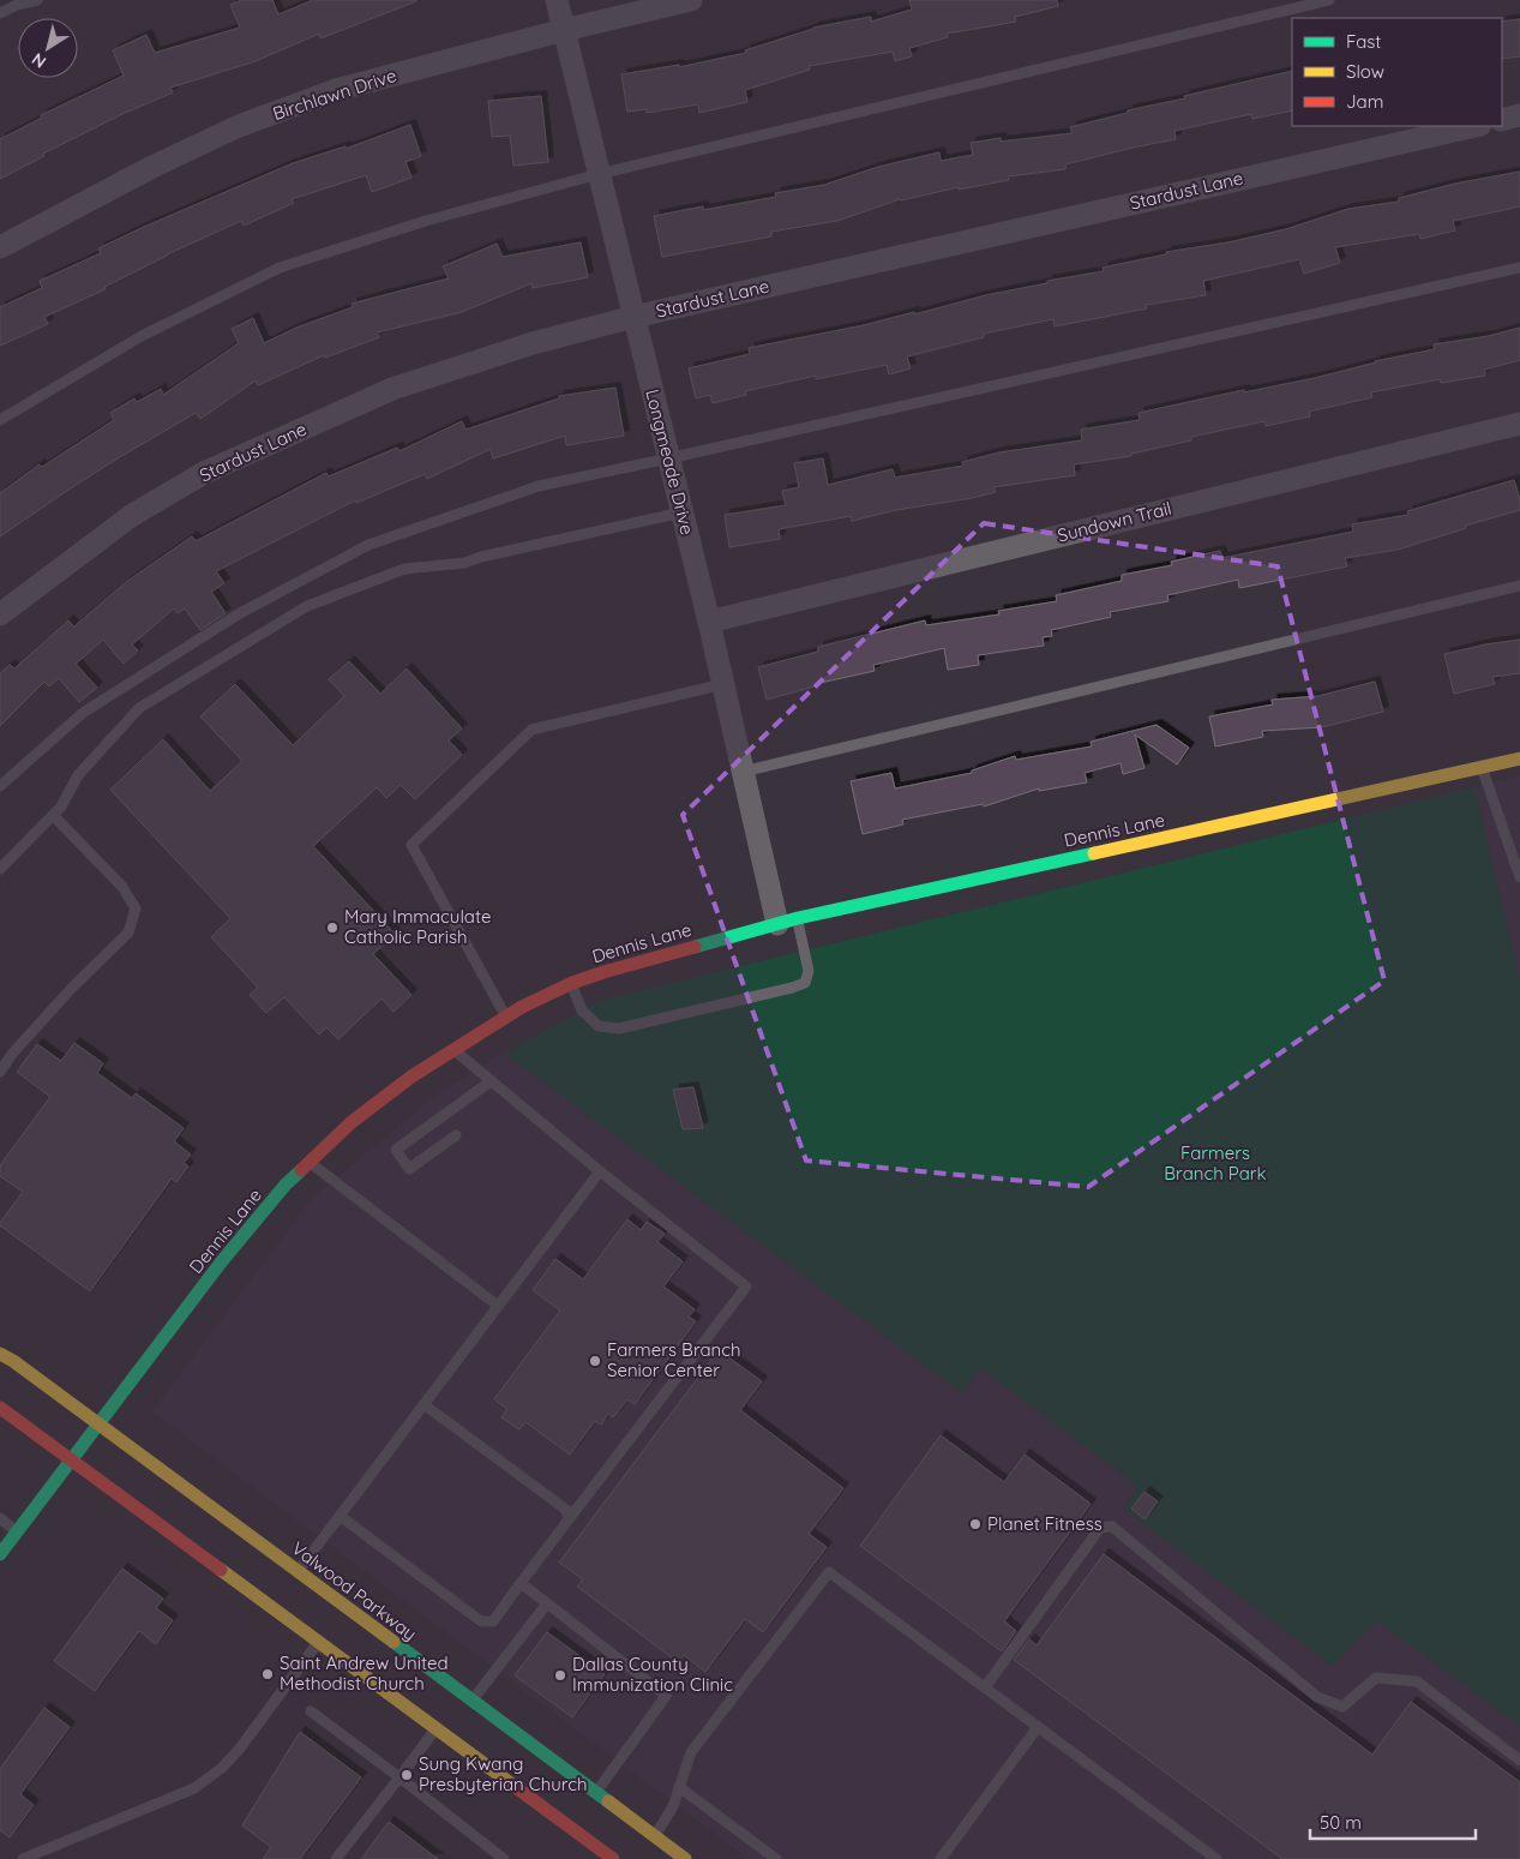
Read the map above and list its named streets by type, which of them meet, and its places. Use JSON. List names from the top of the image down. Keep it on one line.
{"streets":{"street":["Birchlawn Drive","Stardust Lane","Longmeade Drive","Sundown Trail","Dennis Lane","Valwood Parkway"]},"crossings":[["Birchlawn Drive","Longmeade Drive"],["Stardust Lane","Longmeade Drive"],["Longmeade Drive","Sundown Trail"],["Longmeade Drive","Dennis Lane"],["Dennis Lane","Valwood Parkway"]],"parks":["Farmers Branch Park"],"places":["Mary Immaculate Catholic Parish","Farmers Branch Senior Center","Planet Fitness","Saint Andrew United Methodist Church","Dallas County Immunization Clinic","Sung Kwang Presbyterian Church"],"legend":["Fast","Slow","Jam"],"scale_bar":"50 m","north":"bottom left"}
